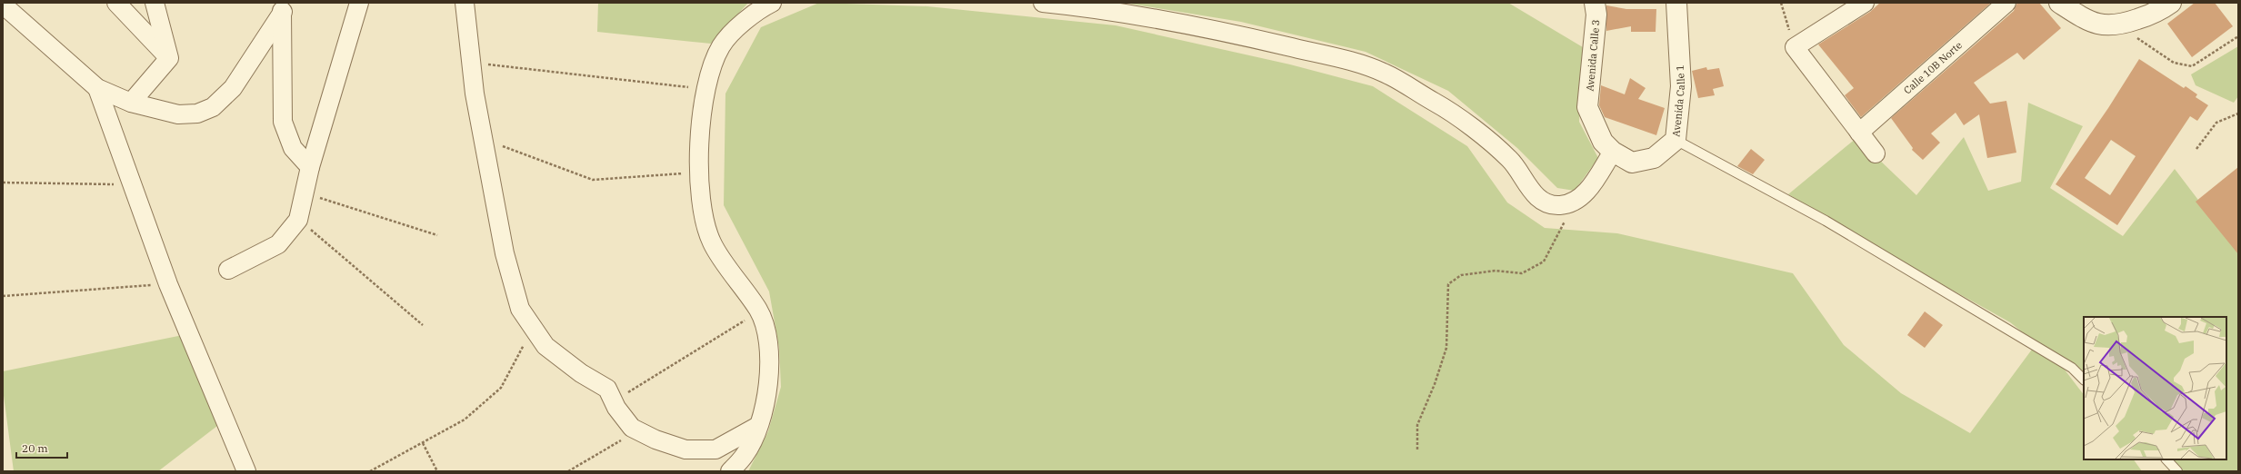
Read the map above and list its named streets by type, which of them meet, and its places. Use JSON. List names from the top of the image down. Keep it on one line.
{"streets":{"street":["Avenida Calle 3","Calle 10B Norte","Avenida Calle 1"]},"crossings":[["Avenida Calle 3","Avenida Calle 1"]],"scale_bar":"20 m"}
